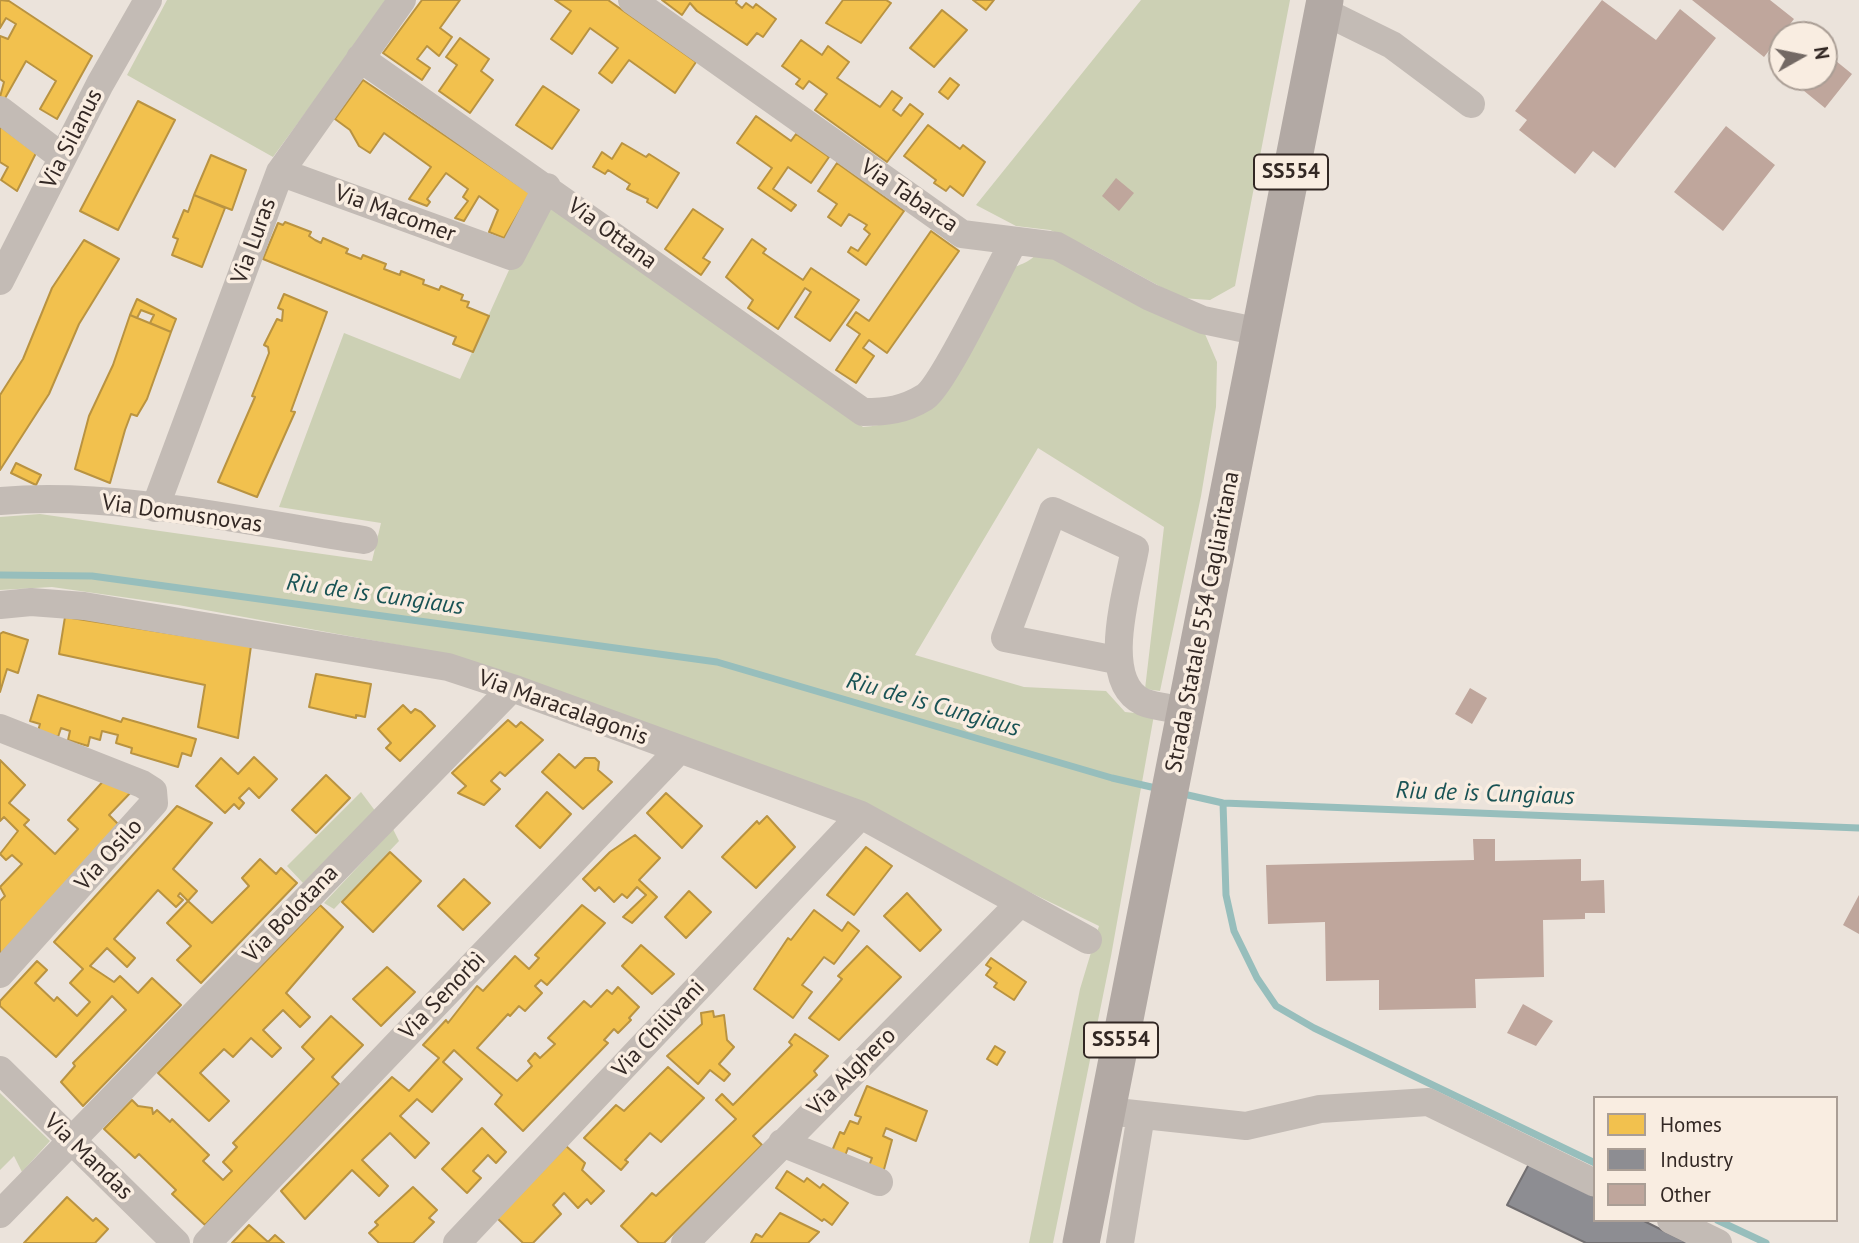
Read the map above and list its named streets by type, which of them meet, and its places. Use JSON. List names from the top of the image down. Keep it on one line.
{"streets":{"main road":["SS554","Strada Statale 554 Cagliaritana"],"street":["Via Silanus","Via Tabarca","Via Macomer","Via Ottana","Via Luras","Via Domusnovas","Via Maracalagonis","Via Osilo","Via Bolotana","Via Senorbì","Via Chilivani","Via Alghero","Via Mandas"]},"crossings":[["Via Tabarca","Via Ottana"],["Via Tabarca","Strada Statale 554 Cagliaritana"],["Via Macomer","Via Ottana"],["Via Macomer","Via Luras"],["Via Ottana","Via Luras"],["Via Luras","Via Domusnovas"],["Via Maracalagonis","Via Bolotana"],["Via Maracalagonis","Via Senorbì"],["Via Maracalagonis","Via Chilivani"],["Via Maracalagonis","Via Alghero"],["Via Bolotana","Via Mandas"]],"water":["Riu de is Cungiaus"],"legend":["Homes","Industry","Other"],"north":"right"}
